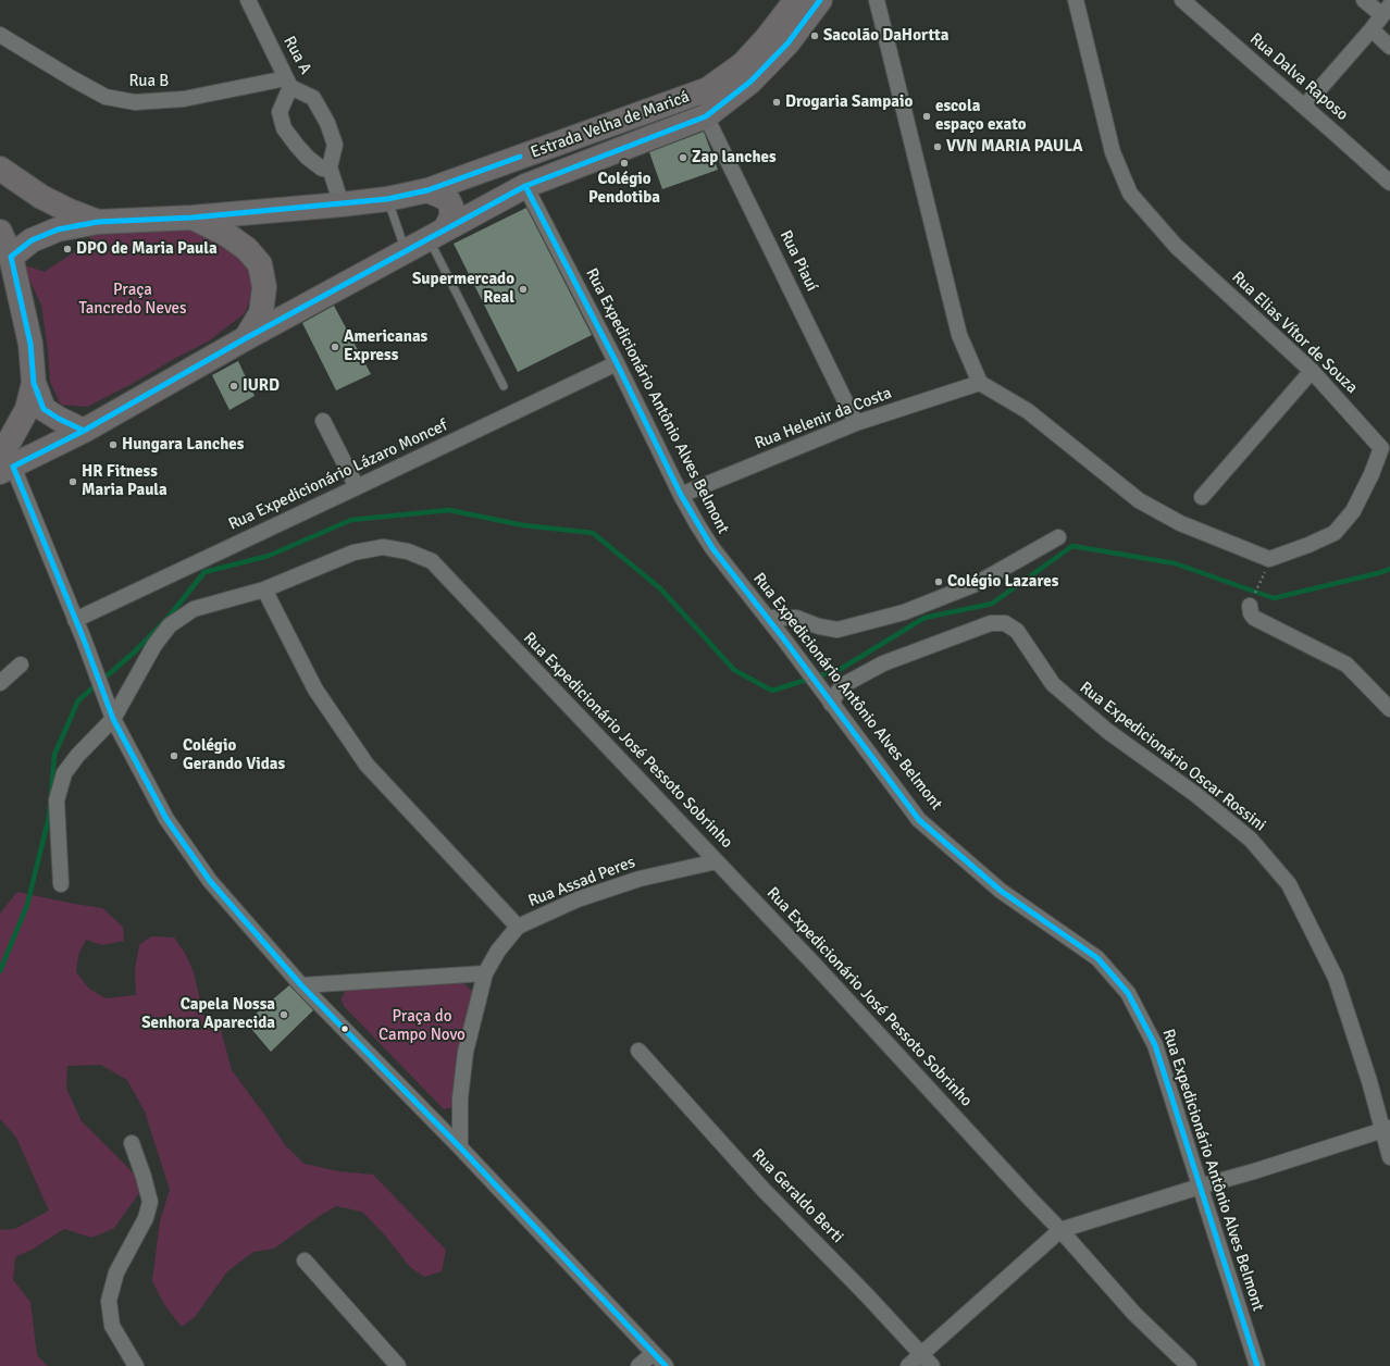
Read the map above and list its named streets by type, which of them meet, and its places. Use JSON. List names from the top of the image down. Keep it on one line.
{"streets":{"main road":["Estrada Velha de Maricá"],"street":["Rua A","Rua Dalva Raposo","Rua B","Rua Piauí","Rua Elias Vítor de Souza","Rua Expedicionário Antônio Alves Belmont","Rua Helenir da Costa","Rua Expedicionário Lázaro Moncef","Rua Expedicionário José Pessoto Sobrinho","Rua Expedicionário Oscar Rossini","Rua Assad Peres","Rua Geraldo Berti"]},"crossings":[["Rua A","Rua B"],["Estrada Velha de Maricá","Rua Piauí"],["Estrada Velha de Maricá","Rua Expedicionário Antônio Alves Belmont"],["Rua Piauí","Rua Helenir da Costa"],["Rua Elias Vítor de Souza","Rua Helenir da Costa"],["Rua Expedicionário Antônio Alves Belmont","Rua Helenir da Costa"],["Rua Expedicionário Antônio Alves Belmont","Rua Expedicionário Lázaro Moncef"],["Rua Expedicionário Antônio Alves Belmont","Rua Expedicionário Oscar Rossini"],["Rua Expedicionário José Pessoto Sobrinho","Rua Assad Peres"]],"parks":["Praça Tancredo Neves","Praça do Campo Novo"],"places":["Sacolão DaHortta","Drogaria Sampaio","escola espaço exato","VVN MARIA PAULA","Zap lanches","Colégio Pendotiba","DPO de Maria Paula","Supermercado Real","Americanas Express","IURD","Hungara Lanches","HR Fitness Maria Paula","Colégio Lazares","Colégio Gerando Vidas","Capela Nossa Senhora Aparecida"]}
